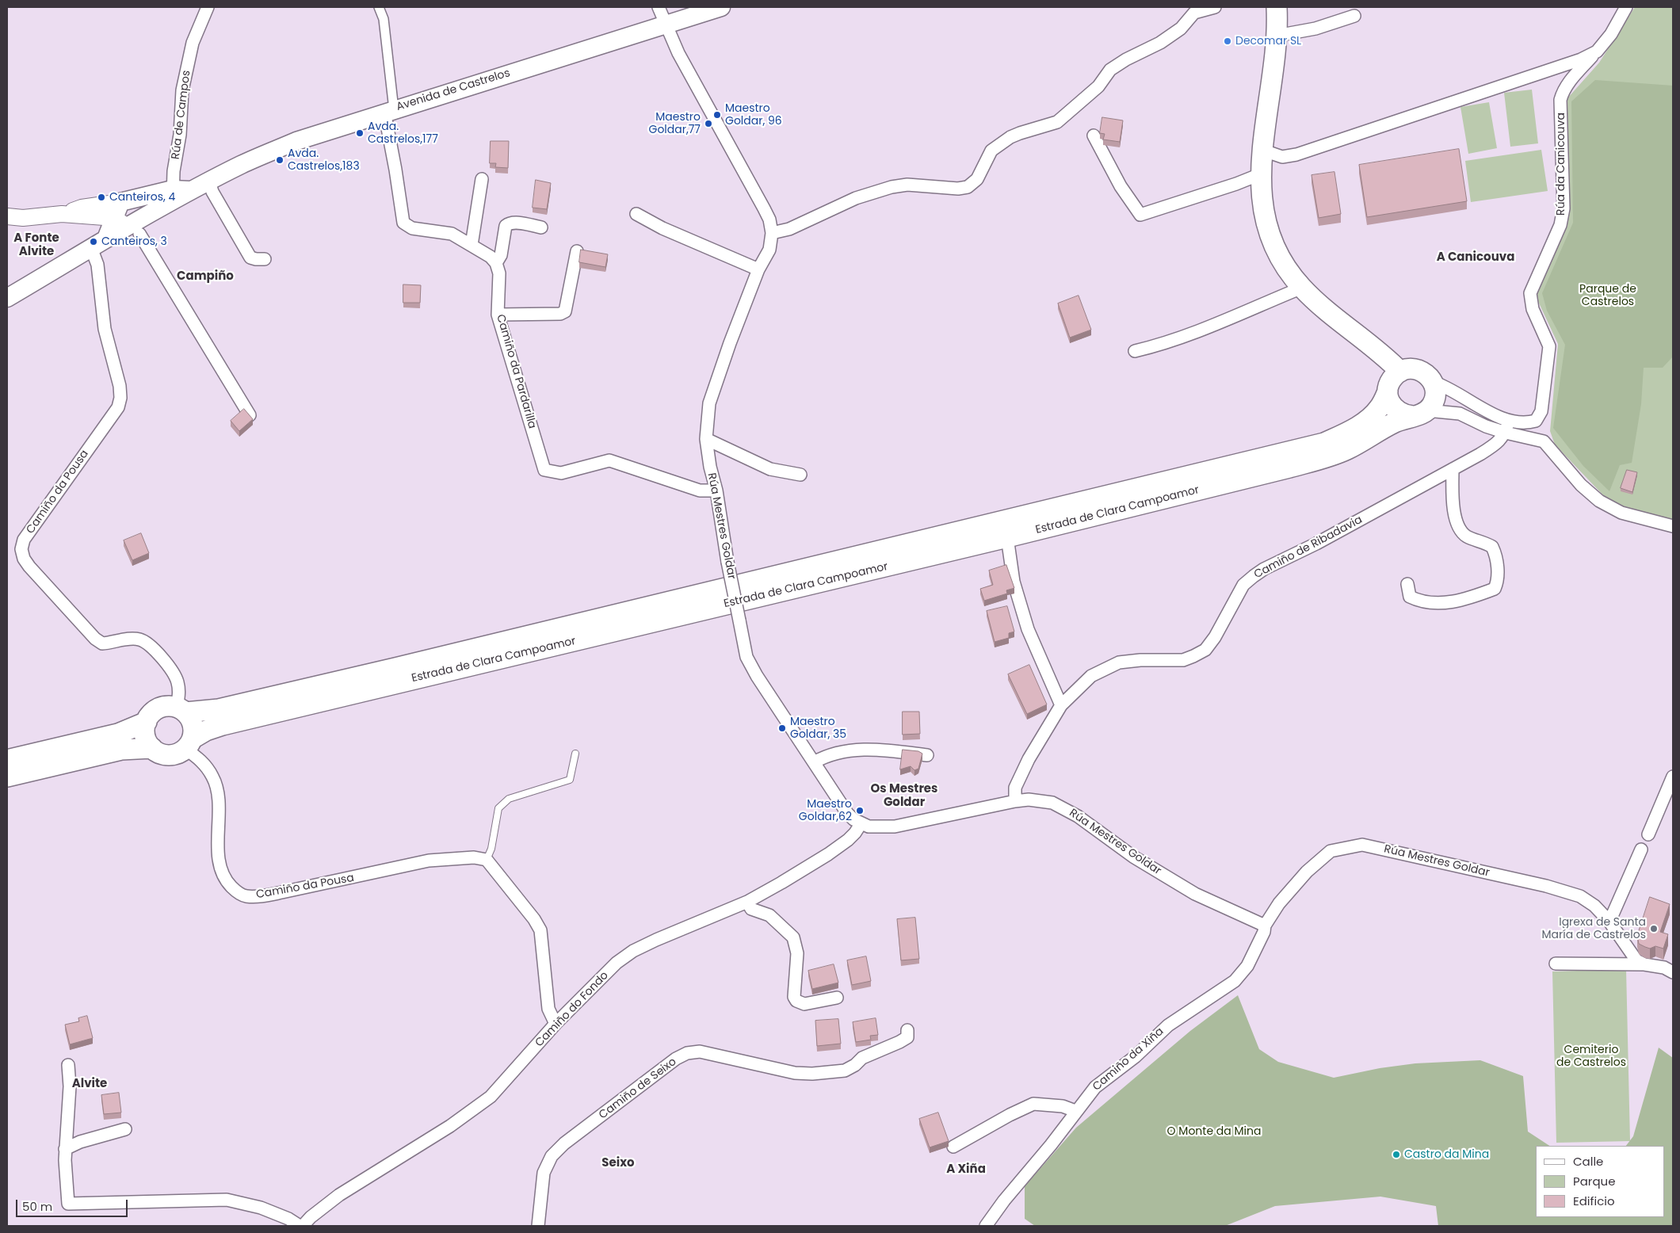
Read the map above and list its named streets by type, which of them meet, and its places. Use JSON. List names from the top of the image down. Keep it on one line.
{"streets":{"main road":["Avenida de Castrelos","Estrada de Clara Campoamor"],"street":["Rúa de Campos","Rúa da Canicouva","Camiño da Pardarilla","Camiño da Pousa","Rúa Mestres Goldar","Camiño de Ribadavia","Camiño do Fondo","Camiño da Xiña","Camiño de Seixo"]},"crossings":[["Avenida de Castrelos","Rúa de Campos"],["Avenida de Castrelos","Rúa Mestres Goldar"],["Camiño da Pardarilla","Rúa Mestres Goldar"],["Camiño da Pousa","Estrada de Clara Campoamor"],["Rúa Mestres Goldar","Camiño de Ribadavia"],["Rúa Mestres Goldar","Camiño do Fondo"],["Rúa Mestres Goldar","Camiño da Xiña"]],"districts":["A Fonte Alvite","A Canicouva","Campiño","Os Mestres Goldar","Alvite","Seixo","A Xiña"],"parks":["Parque de Castrelos","Cemiterio de Castrelos","O Monte da Mina"],"places":["Decomar SL","Maestro Goldar, 96","Maestro Goldar,77","Avda. Castrelos,177","Avda. Castrelos,183","Canteiros, 4","Canteiros, 3","Maestro Goldar, 35","Maestro Goldar,62","Igrexa de Santa María de Castrelos","Castro da Mina"],"legend":["Calle","Parque","Edificio"],"scale_bar":"50 m"}
